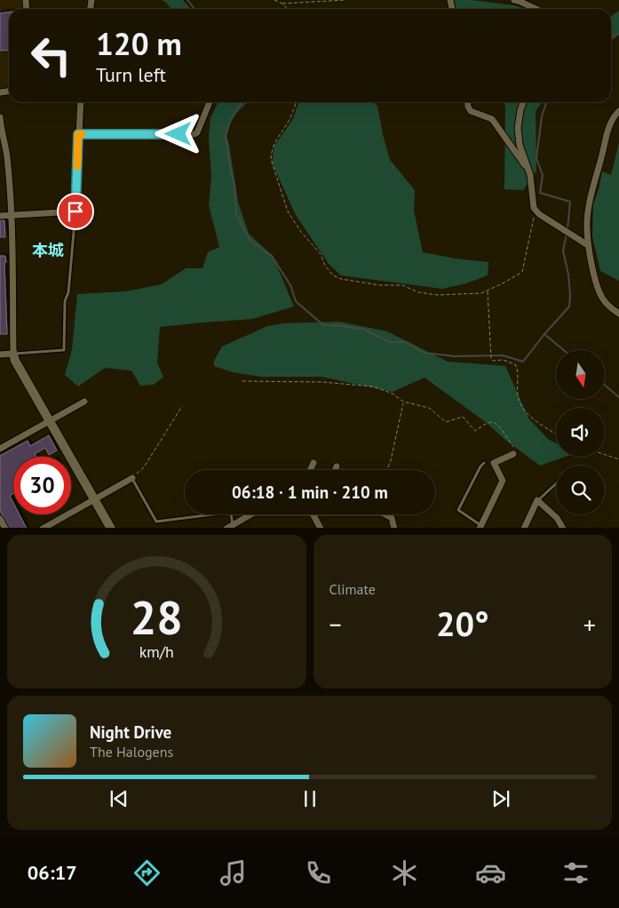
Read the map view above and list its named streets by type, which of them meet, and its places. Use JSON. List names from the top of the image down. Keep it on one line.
{"districts":["本城"],"north":"bottom","page":{"turn":["120 m","Turn left"],"limit":"30","trip":"06:18 · 1 min · 210 m","tile":"Climate","heat":["−","20°","+"],"song":["Night Drive","The Halogens"],"tabs":"06:17","gauge":["28","km/h"]}}
